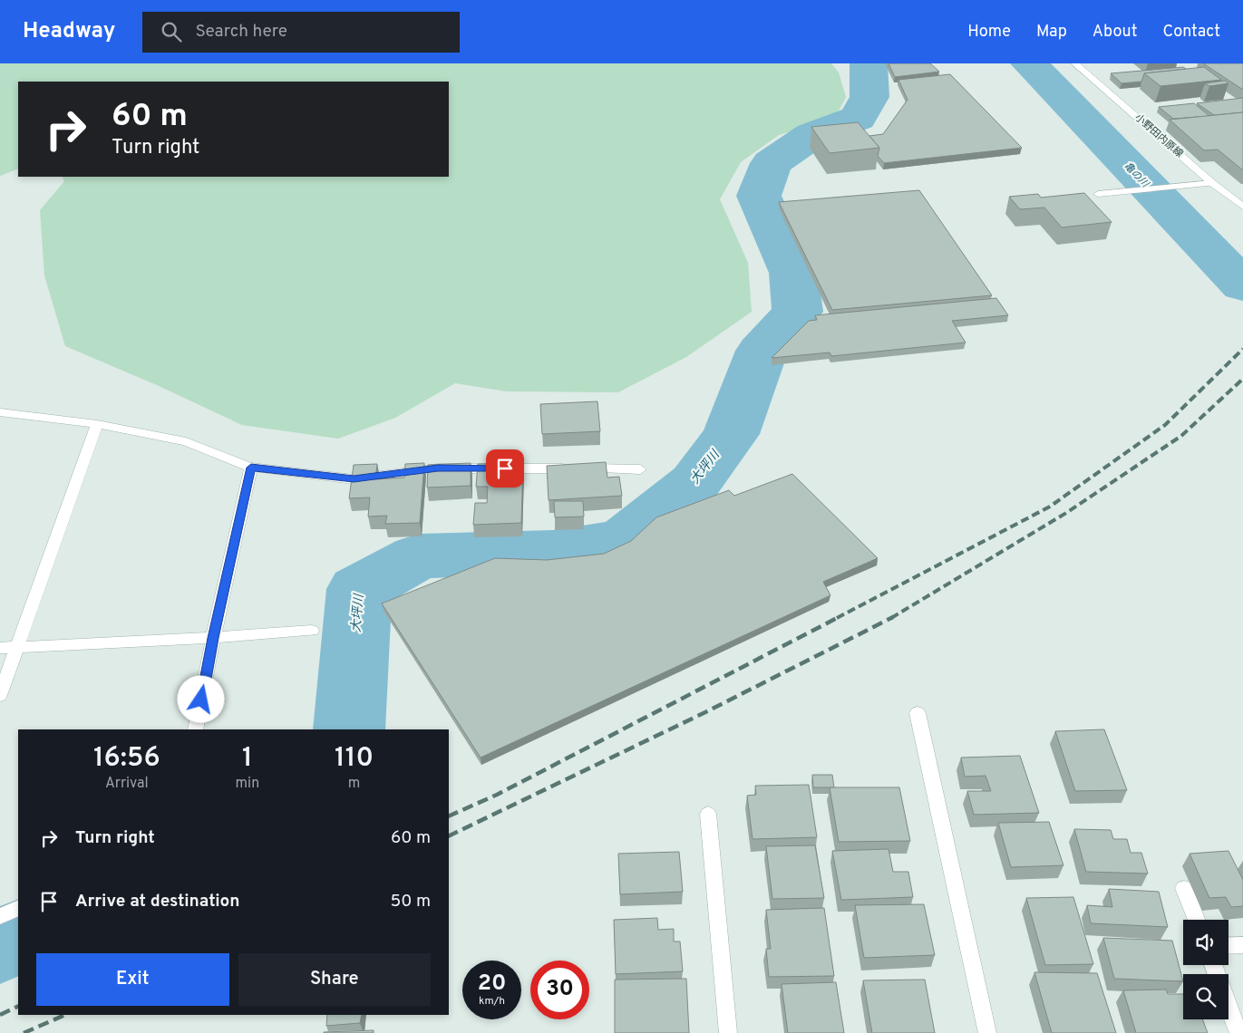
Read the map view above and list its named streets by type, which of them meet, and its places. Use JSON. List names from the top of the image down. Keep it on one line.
{"streets":{"street":["小野田内原線"]},"water":["亀の川","大坪川"],"page":{"header":"Headway","search":"Search here","nav":["Home","Map","About","Contact"],"turn":["60 m","Turn right"],"eta":["16:56","Arrival","1","min","110","m"],"list":[{"name":"Turn right","value":"60 m"},{"name":"Arrive at destination","value":"50 m"}],"buttons":["Exit","Share"],"speed":"20 km/h","limit":"30"}}
